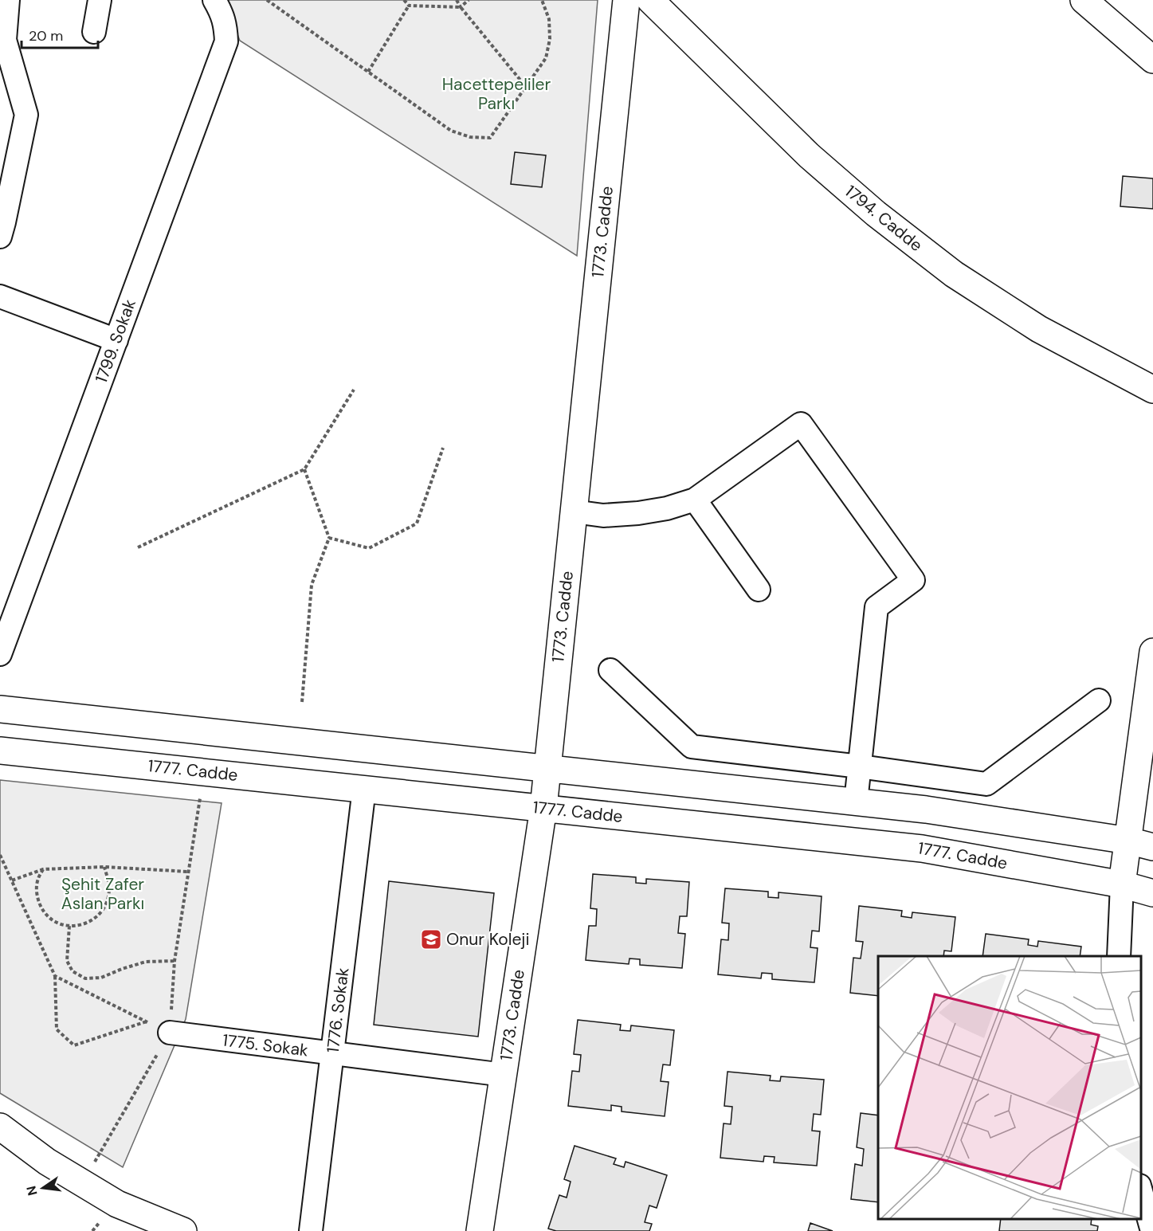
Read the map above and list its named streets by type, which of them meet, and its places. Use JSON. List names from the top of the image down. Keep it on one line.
{"streets":{"main road":["1794. Cadde","1773. Cadde","1777. Cadde"],"street":["1799. Sokak","1776. Sokak","1775. Sokak"]},"crossings":[["1773. Cadde","1777. Cadde"],["1773. Cadde","1775. Sokak"],["1777. Cadde","1776. Sokak"],["1776. Sokak","1775. Sokak"]],"parks":["Hacettepeliler Parkı","Şehit Zafer Aslan Parkı"],"places":{"school or university":["Onur Koleji"]},"scale_bar":"20 m","north":"left"}
